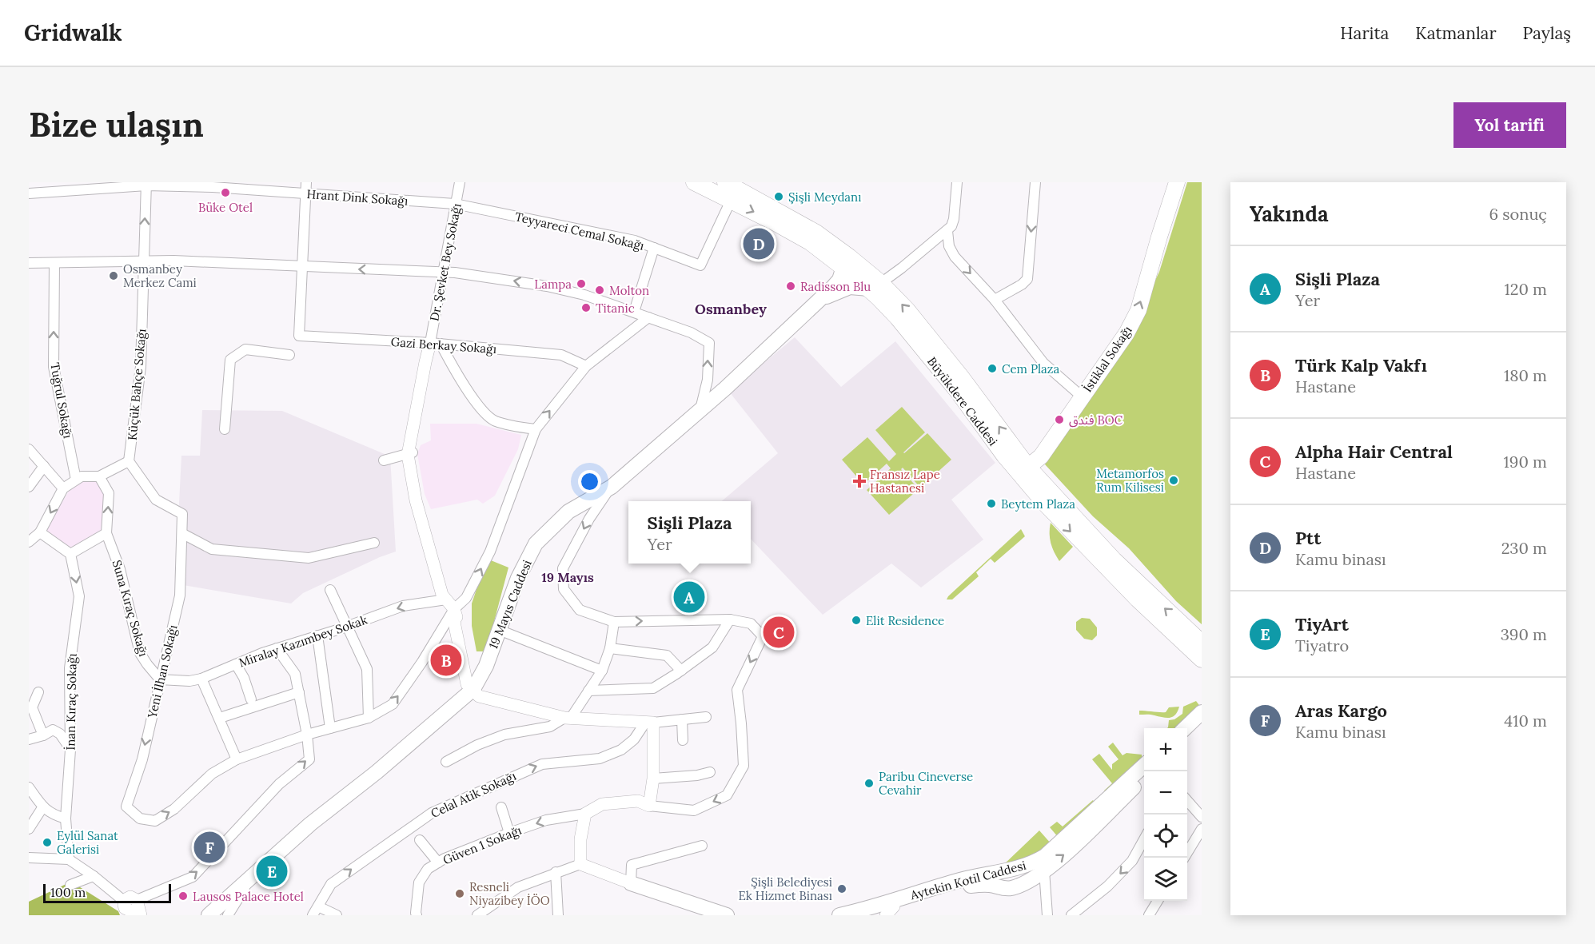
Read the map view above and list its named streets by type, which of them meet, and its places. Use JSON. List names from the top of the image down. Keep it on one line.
{"streets":{"main road":["İstiklal Sokağı","Büyükdere Caddesi","19 Mayıs Caddesi","Aytekin Kotil Caddesi"],"street":["Hrant Dink Sokağı","Teyyareci Cemal Sokağı","Dr. Şevket Bey Sokağı","Gazi Berkay Sokağı","Küçük Bahçe Sokağı","Tuğrul Sokağı","Suna Kıraç Sokağı","Miralay Kazımbey Sokak","Yeni İlhan Sokağı","İnan Kıraç Sokağı","Celal Atik Sokağı","Güven 1 Sokağı"]},"crossings":[["Hrant Dink Sokağı","Teyyareci Cemal Sokağı"],["Hrant Dink Sokağı","Dr. Şevket Bey Sokağı"],["Hrant Dink Sokağı","Küçük Bahçe Sokağı"],["Teyyareci Cemal Sokağı","Dr. Şevket Bey Sokağı"],["Teyyareci Cemal Sokağı","Büyükdere Caddesi"],["Dr. Şevket Bey Sokağı","Gazi Berkay Sokağı"],["Dr. Şevket Bey Sokağı","19 Mayıs Caddesi"],["Dr. Şevket Bey Sokağı","Miralay Kazımbey Sokak"],["İstiklal Sokağı","Büyükdere Caddesi"],["Tuğrul Sokağı","Suna Kıraç Sokağı"],["Tuğrul Sokağı","İnan Kıraç Sokağı"],["Büyükdere Caddesi","19 Mayıs Caddesi"],["Suna Kıraç Sokağı","Miralay Kazımbey Sokak"],["Suna Kıraç Sokağı","Yeni İlhan Sokağı"],["Suna Kıraç Sokağı","İnan Kıraç Sokağı"],["Miralay Kazımbey Sokak","Yeni İlhan Sokağı"]],"one_way":["İstiklal Sokağı","Tuğrul Sokağı","İnan Kıraç Sokağı"],"districts":["Osmanbey","19 Mayıs"],"places":{"other":["Büke Otel","Şişli Meydanı","Osmanbey Merkez Cami","Lampa","Radisson Blu","Molton","Titanic","Cem Plaza","فندق BOC","Metamorfos Rum Kilisesi","Beytem Plaza","Elit Residence","Paribu Cineverse Cevahir","Eylül Sanat Galerisi","Şişli Belediyesi Ek Hizmet Binası","Resneli Niyazibey İÖO","Lausos Palace Hotel"],"health":["Fransız Lape Hastanesi"]},"scale_bar":"100 m","page":{"header":"Gridwalk","nav":["Harita","Katmanlar","Paylaş"],"buttons":"Yol tarifi","title":"Bize ulaşın","heading":["Yakında","6 sonuç"],"pins":["D","A","C","B","F","E"],"list":[{"mark":"A","name":"Sişli Plaza","note":"Yer","value":"120 m"},{"mark":"B","name":"Türk Kalp Vakfı","note":"Hastane","value":"180 m"},{"mark":"C","name":"Alpha Hair Central","note":"Hastane","value":"190 m"},{"mark":"D","name":"Ptt","note":"Kamu binası","value":"230 m"},{"mark":"E","name":"TiyArt","note":"Tiyatro","value":"390 m"},{"mark":"F","name":"Aras Kargo","note":"Kamu binası","value":"410 m"}],"popup":["Sişli Plaza","Yer"],"map_buttons":["+","−"],"scale":"100 m"}}
